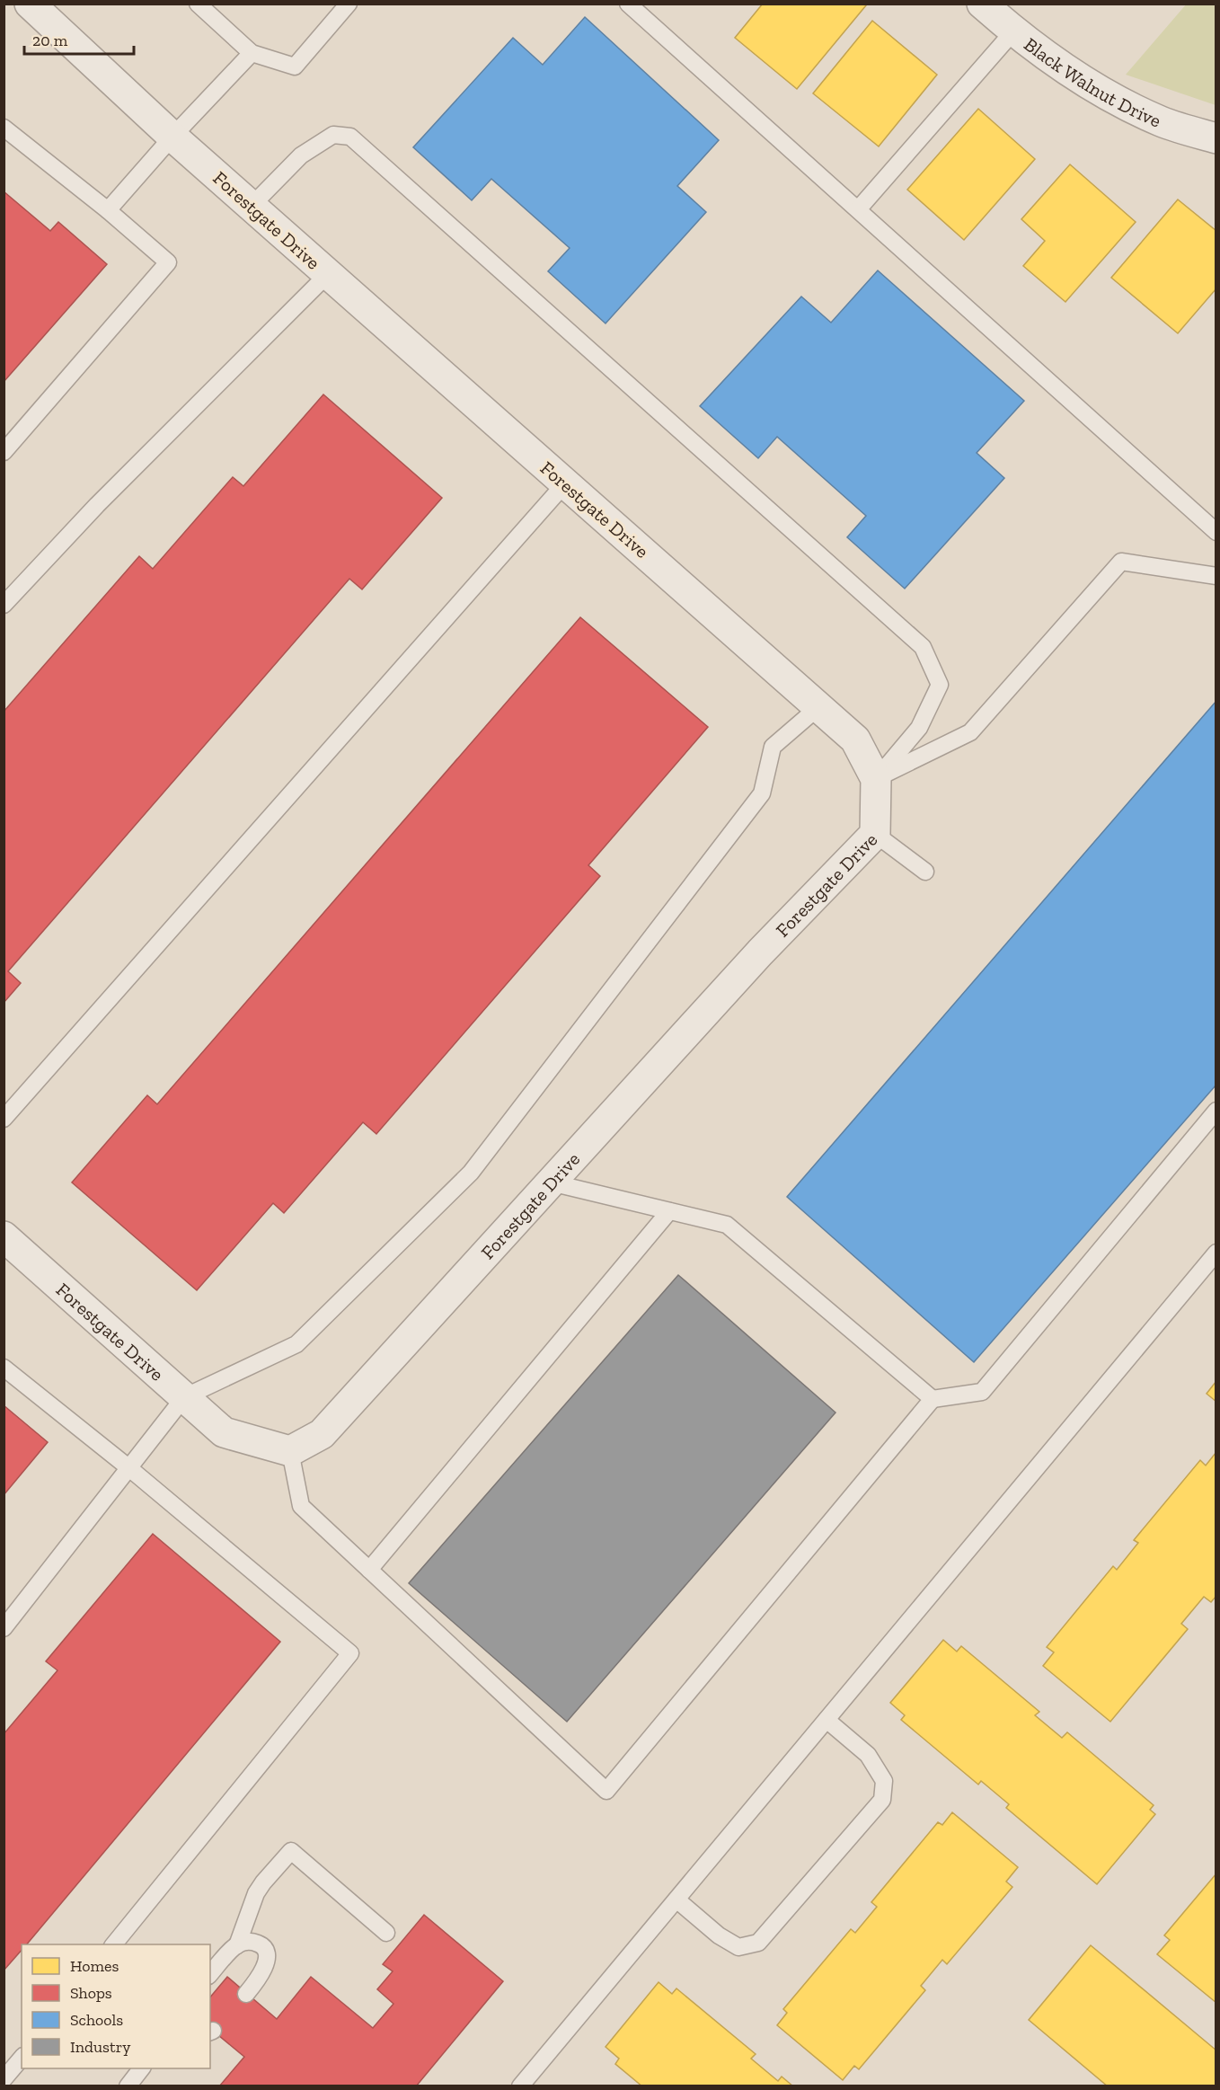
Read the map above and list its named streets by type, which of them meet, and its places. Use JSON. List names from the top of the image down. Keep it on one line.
{"streets":{"street":["Black Walnut Drive","Forestgate Drive"]},"legend":["Homes","Shops","Schools","Industry"],"scale_bar":"20 m"}
